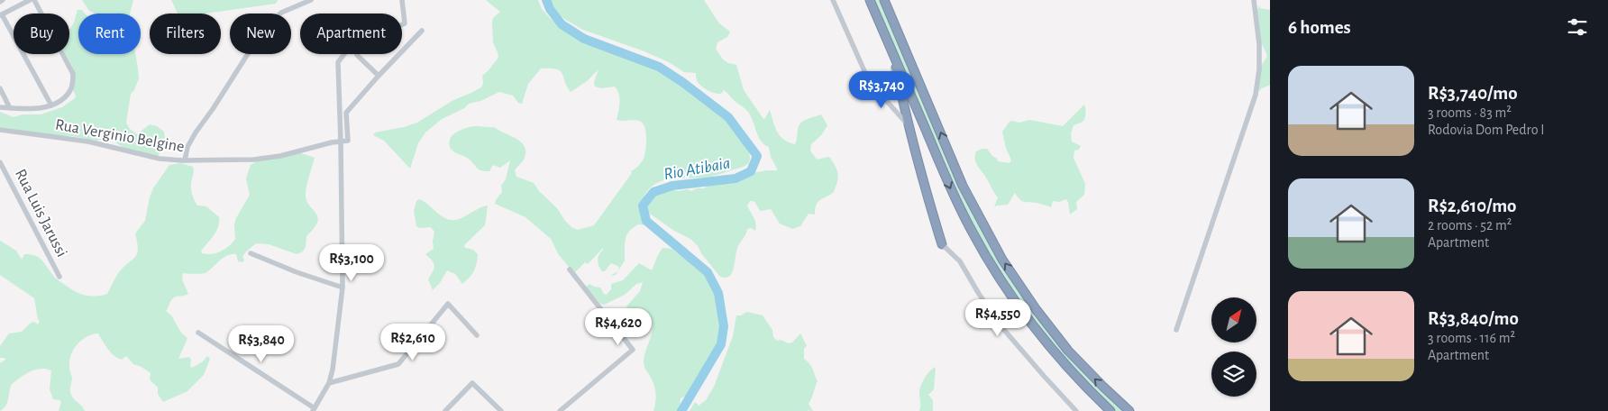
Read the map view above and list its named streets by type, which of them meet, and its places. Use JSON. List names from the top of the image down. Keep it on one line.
{"streets":{"street":["Rua Verginio Belgine","Rua Luis Jarussi"]},"water":["Rio Atibaia"],"north":"top right","page":{"heading":"6 homes","chip":["Buy","Rent","Filters","New","Apartment"],"list":[{"name":"R$3,740/mo","note":"3 rooms · 83 m² · Rodovia Dom Pedro I"},{"name":"R$2,610/mo","note":"2 rooms · 52 m² · Apartment"},{"name":"R$3,840/mo","note":"3 rooms · 116 m² · Apartment"}],"price":["R$3,740","R$3,100","R$4,550","R$4,620","R$2,610","R$3,840"]}}
